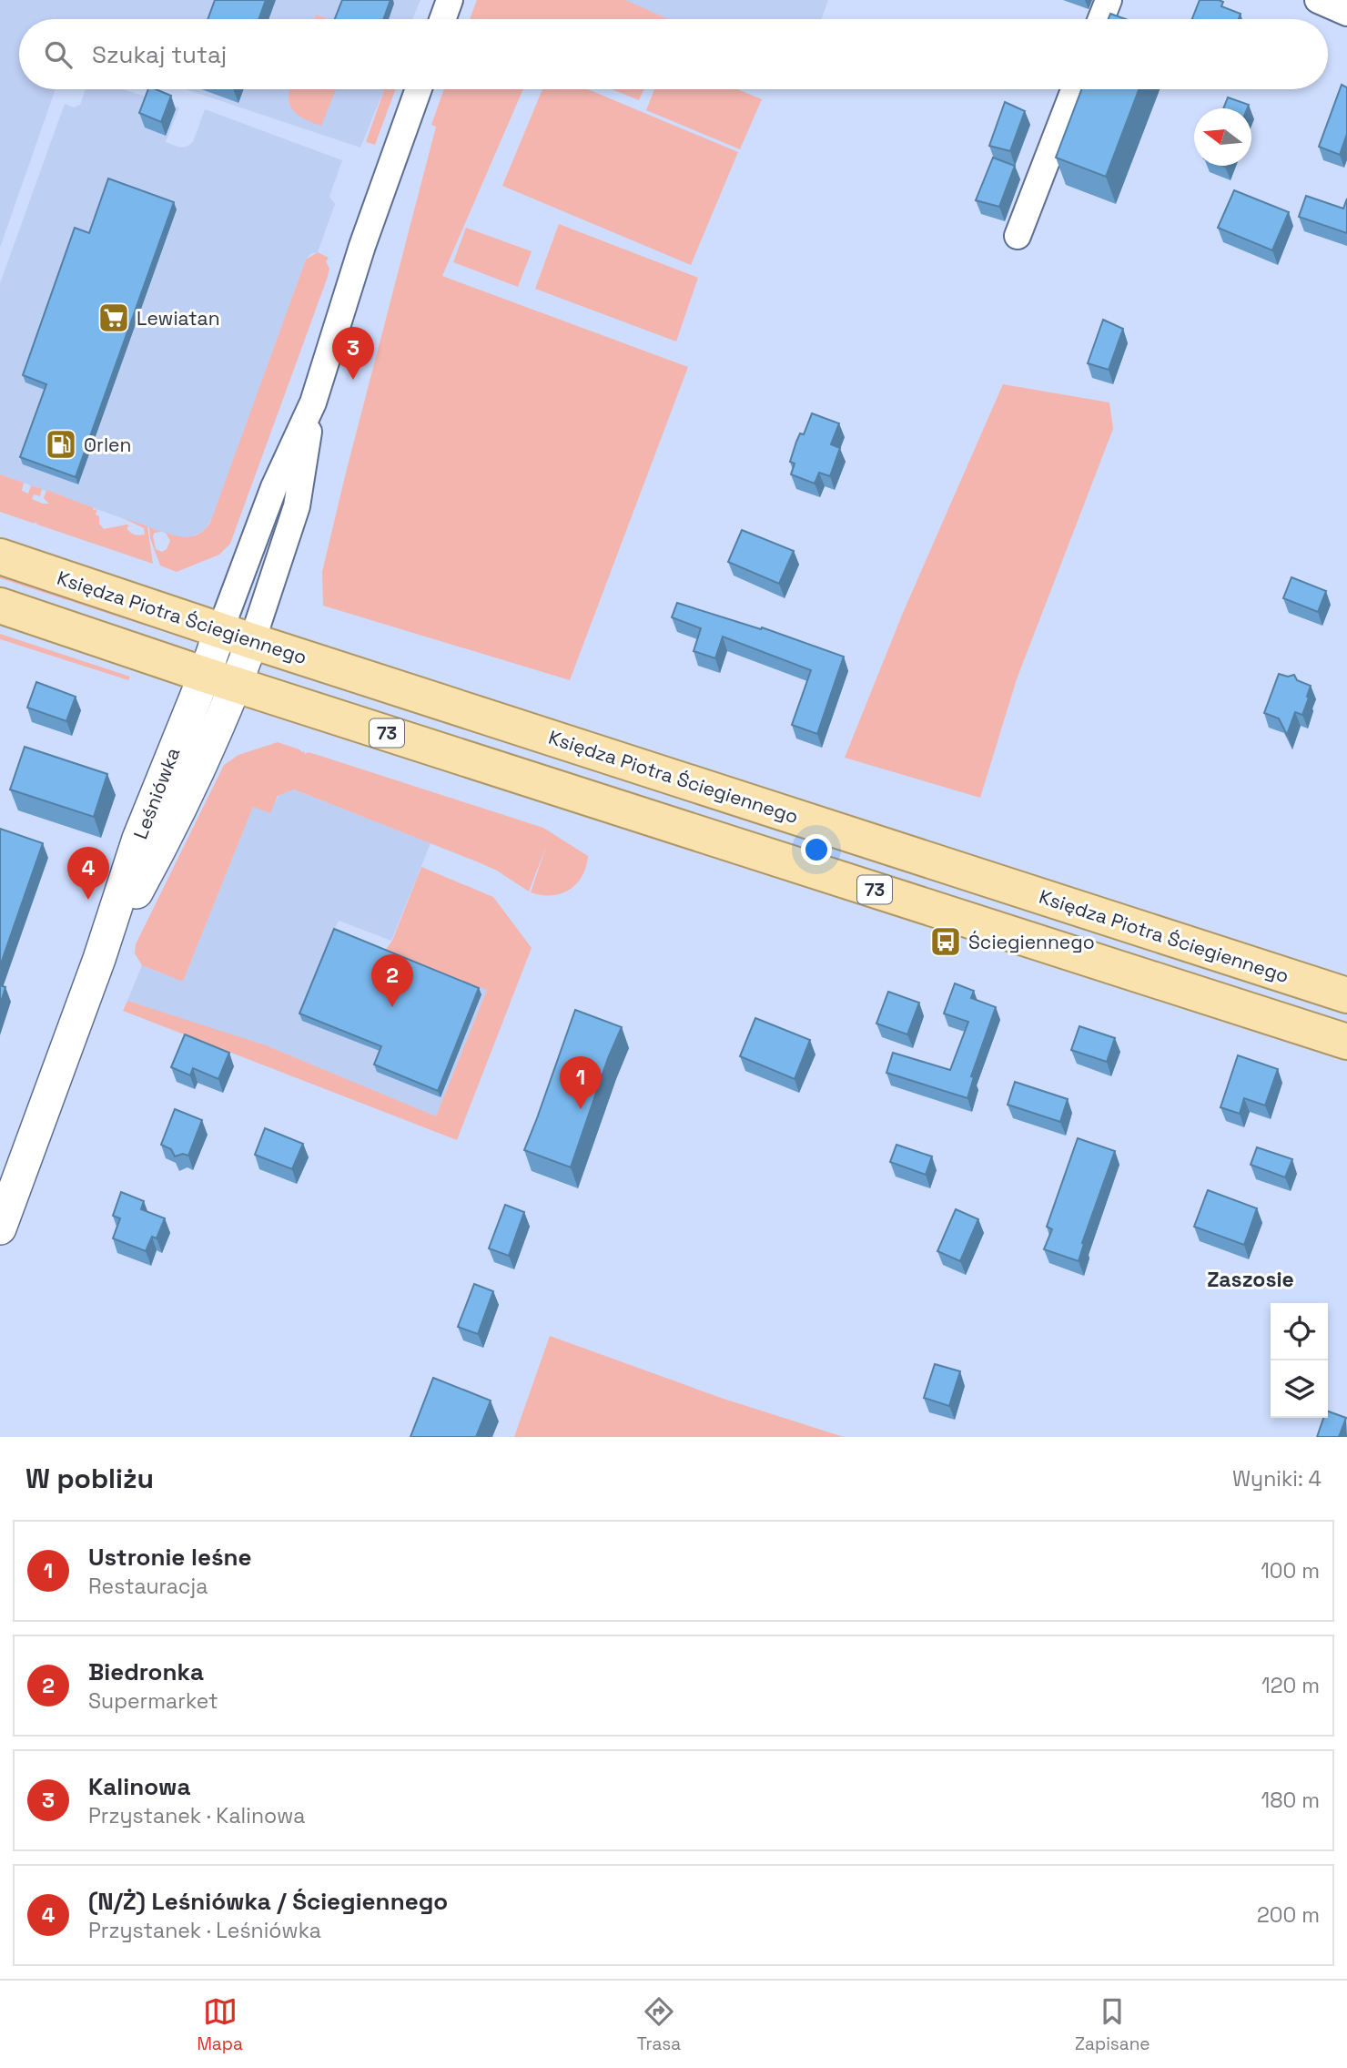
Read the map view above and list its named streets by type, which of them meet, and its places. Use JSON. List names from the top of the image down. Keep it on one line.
{"streets":{"main road":["Księdza Piotra Ściegiennego","73"],"street":["Leśniówka"]},"crossings":[["Księdza Piotra Ściegiennego","Leśniówka"],["73","Leśniówka"]],"districts":["Zaszosie"],"places":{"supermarket":["Lewiatan"],"fuel station":["Orlen"],"bus stop":["Ściegiennego"]},"north":"left","page":{"search":"Szukaj tutaj","pins":["3","4","2","1"],"heading":["W pobliżu","Wyniki: 4"],"list":[{"mark":"1","name":"Ustronie leśne","note":"Restauracja","value":"100 m"},{"mark":"2","name":"Biedronka","note":"Supermarket","value":"120 m"},{"mark":"3","name":"Kalinowa","note":"Przystanek · Kalinowa","value":"180 m"},{"mark":"4","name":"(N/Ż) Leśniówka / Ściegiennego","note":"Przystanek · Leśniówka","value":"200 m"}],"nav":["Mapa","Trasa","Zapisane"]}}
